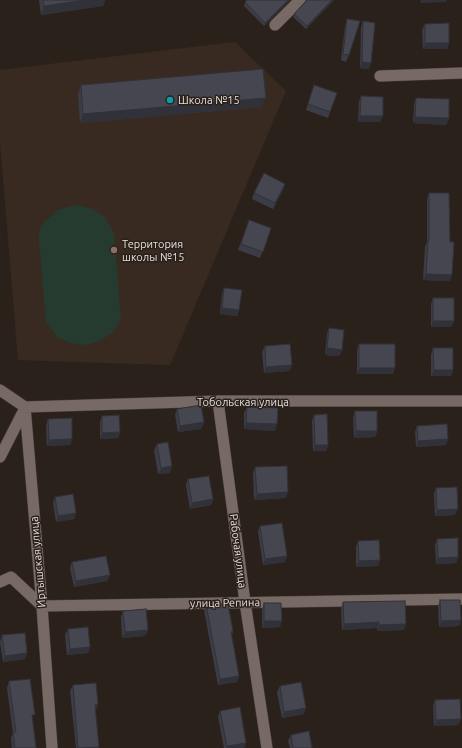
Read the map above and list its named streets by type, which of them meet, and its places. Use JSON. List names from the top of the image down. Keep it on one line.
{"streets":{"street":["Тобольская улица","Рабочая улица","Иртышская улица","улица Репина"]},"crossings":[["Тобольская улица","Рабочая улица"],["Тобольская улица","Иртышская улица"],["Рабочая улица","улица Репина"],["Иртышская улица","улица Репина"]],"places":["Школа №15","Территория школы №15"]}
